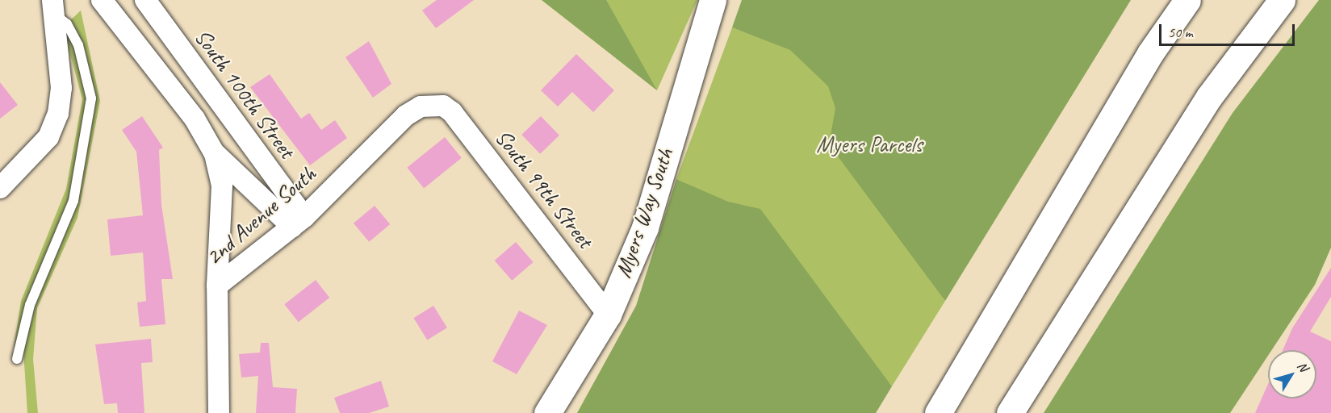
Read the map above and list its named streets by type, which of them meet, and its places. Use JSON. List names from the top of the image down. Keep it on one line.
{"streets":{"main road":["Myers Way South"],"street":["South 100th Street","South 99th Street","2nd Avenue South"]},"crossings":[["South 100th Street","2nd Avenue South"],["South 99th Street","Myers Way South"],["South 99th Street","2nd Avenue South"]],"parks":["Myers Parcels"],"scale_bar":"50 m","north":"top right"}
